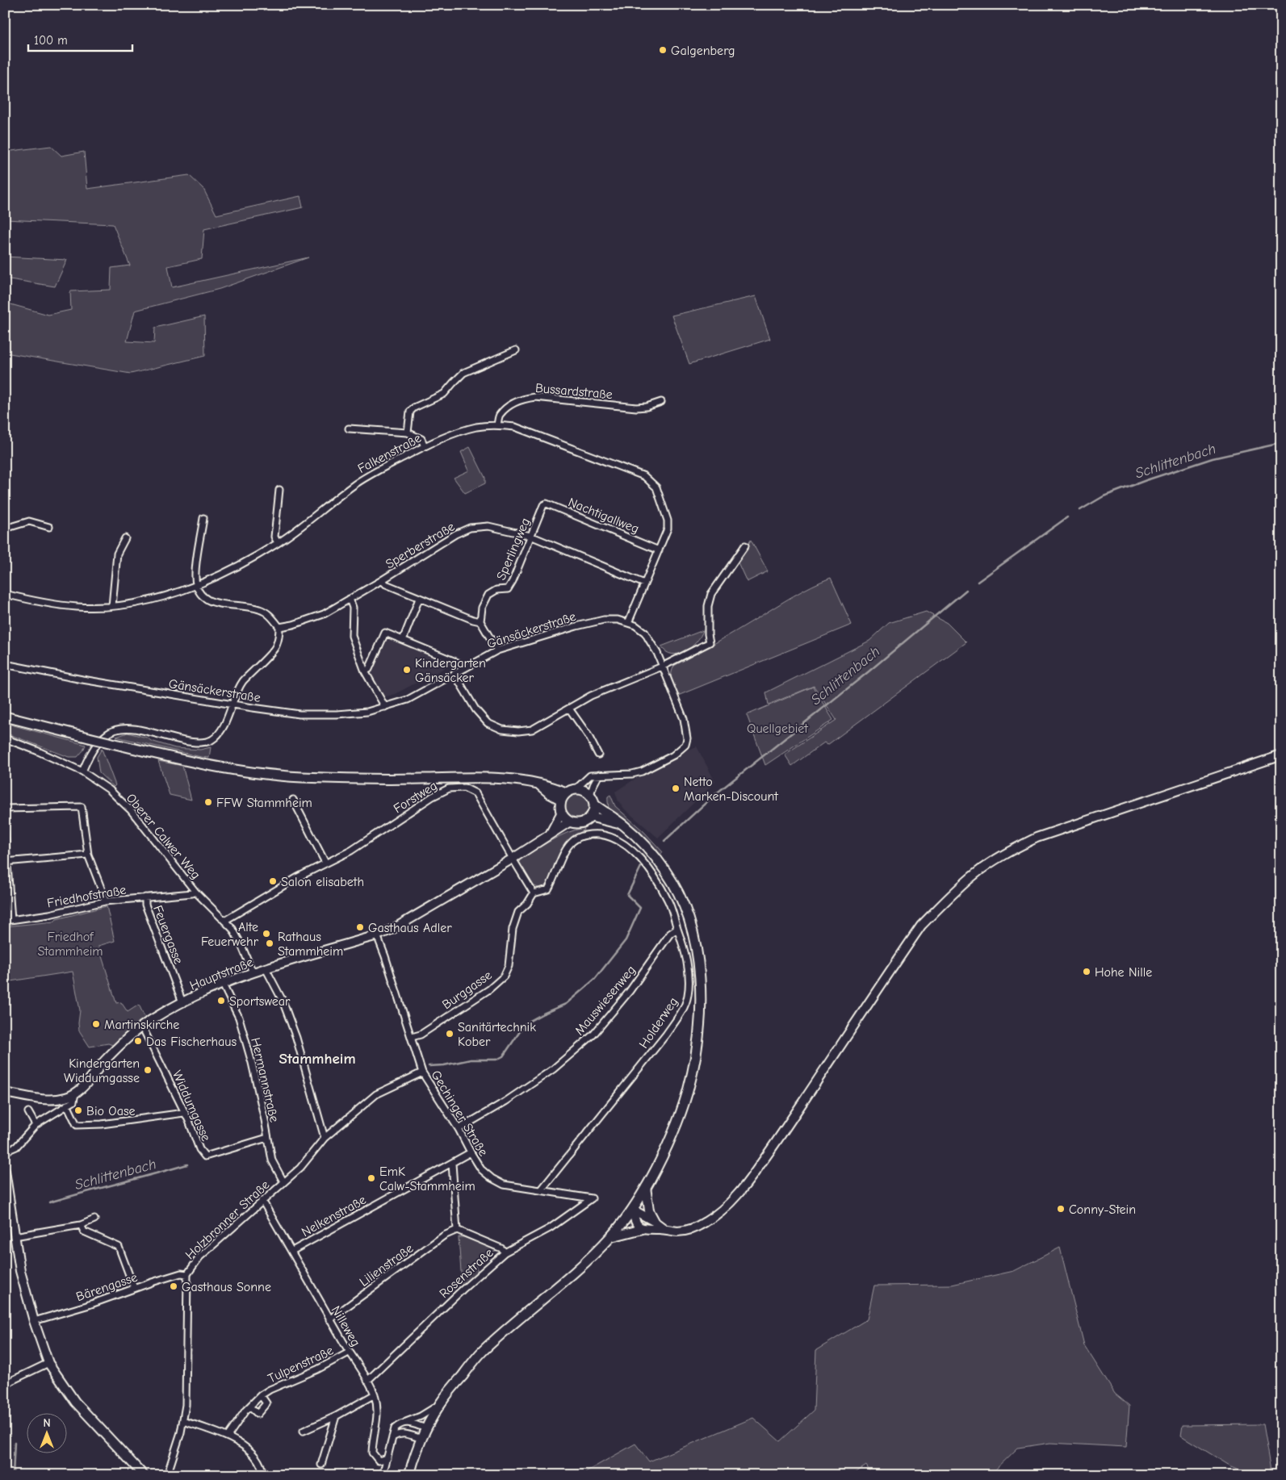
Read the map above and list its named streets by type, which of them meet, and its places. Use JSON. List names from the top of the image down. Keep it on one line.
{"streets":{"street":["Bussardstraße","Falkenstraße","Nachtigallweg","Sperberstraße","Sperlingweg","Gänsäckerstraße","Forstweg","Oberer Calwer Weg","Friedhofstraße","Feuergasse","Hauptstraße","Burggasse","Mauswiesenweg","Holderweg","Hermannstraße","Widdumgasse","Gechinger Straße","Nelkenstraße","Holzbronner Straße","Lilienstraße","Rosenstraße","Bärengasse","Nilleweg","Tulpenstraße"]},"crossings":[["Bussardstraße","Falkenstraße"],["Falkenstraße","Nachtigallweg"],["Falkenstraße","Sperberstraße"],["Falkenstraße","Gänsäckerstraße"],["Nachtigallweg","Sperlingweg"],["Sperberstraße","Sperlingweg"],["Gänsäckerstraße","Hauptstraße"],["Forstweg","Oberer Calwer Weg"],["Forstweg","Hauptstraße"],["Oberer Calwer Weg","Friedhofstraße"],["Oberer Calwer Weg","Hauptstraße"],["Friedhofstraße","Feuergasse"],["Feuergasse","Hauptstraße"],["Hauptstraße","Hermannstraße"],["Hauptstraße","Widdumgasse"],["Hauptstraße","Gechinger Straße"],["Burggasse","Holderweg"],["Burggasse","Gechinger Straße"],["Mauswiesenweg","Holderweg"],["Mauswiesenweg","Gechinger Straße"],["Holderweg","Gechinger Straße"],["Hermannstraße","Widdumgasse"],["Hermannstraße","Holzbronner Straße"],["Gechinger Straße","Nelkenstraße"],["Gechinger Straße","Holzbronner Straße"],["Gechinger Straße","Rosenstraße"],["Nelkenstraße","Nilleweg"],["Holzbronner Straße","Bärengasse"],["Holzbronner Straße","Nilleweg"],["Lilienstraße","Nilleweg"],["Rosenstraße","Nilleweg"],["Nilleweg","Tulpenstraße"]],"districts":["Stammheim"],"water":["Schlittenbach"],"parks":["Quellgebiet","Friedhof Stammheim"],"places":["Galgenberg","Kindergarten Gänsäcker","Netto Marken-Discount","FFW Stammheim","Salon elisabeth","Gasthaus Adler","Alte Feuerwehr","Rathaus Stammheim","Hohe Nille","Sportswear","Martinskirche","Sanitärtechnik Kober","Das Fischerhaus","Kindergarten Widdumgasse","Bio Oase","EmK Calw-Stammheim","Conny-Stein","Gasthaus Sonne"],"scale_bar":"100 m","north":"top"}
